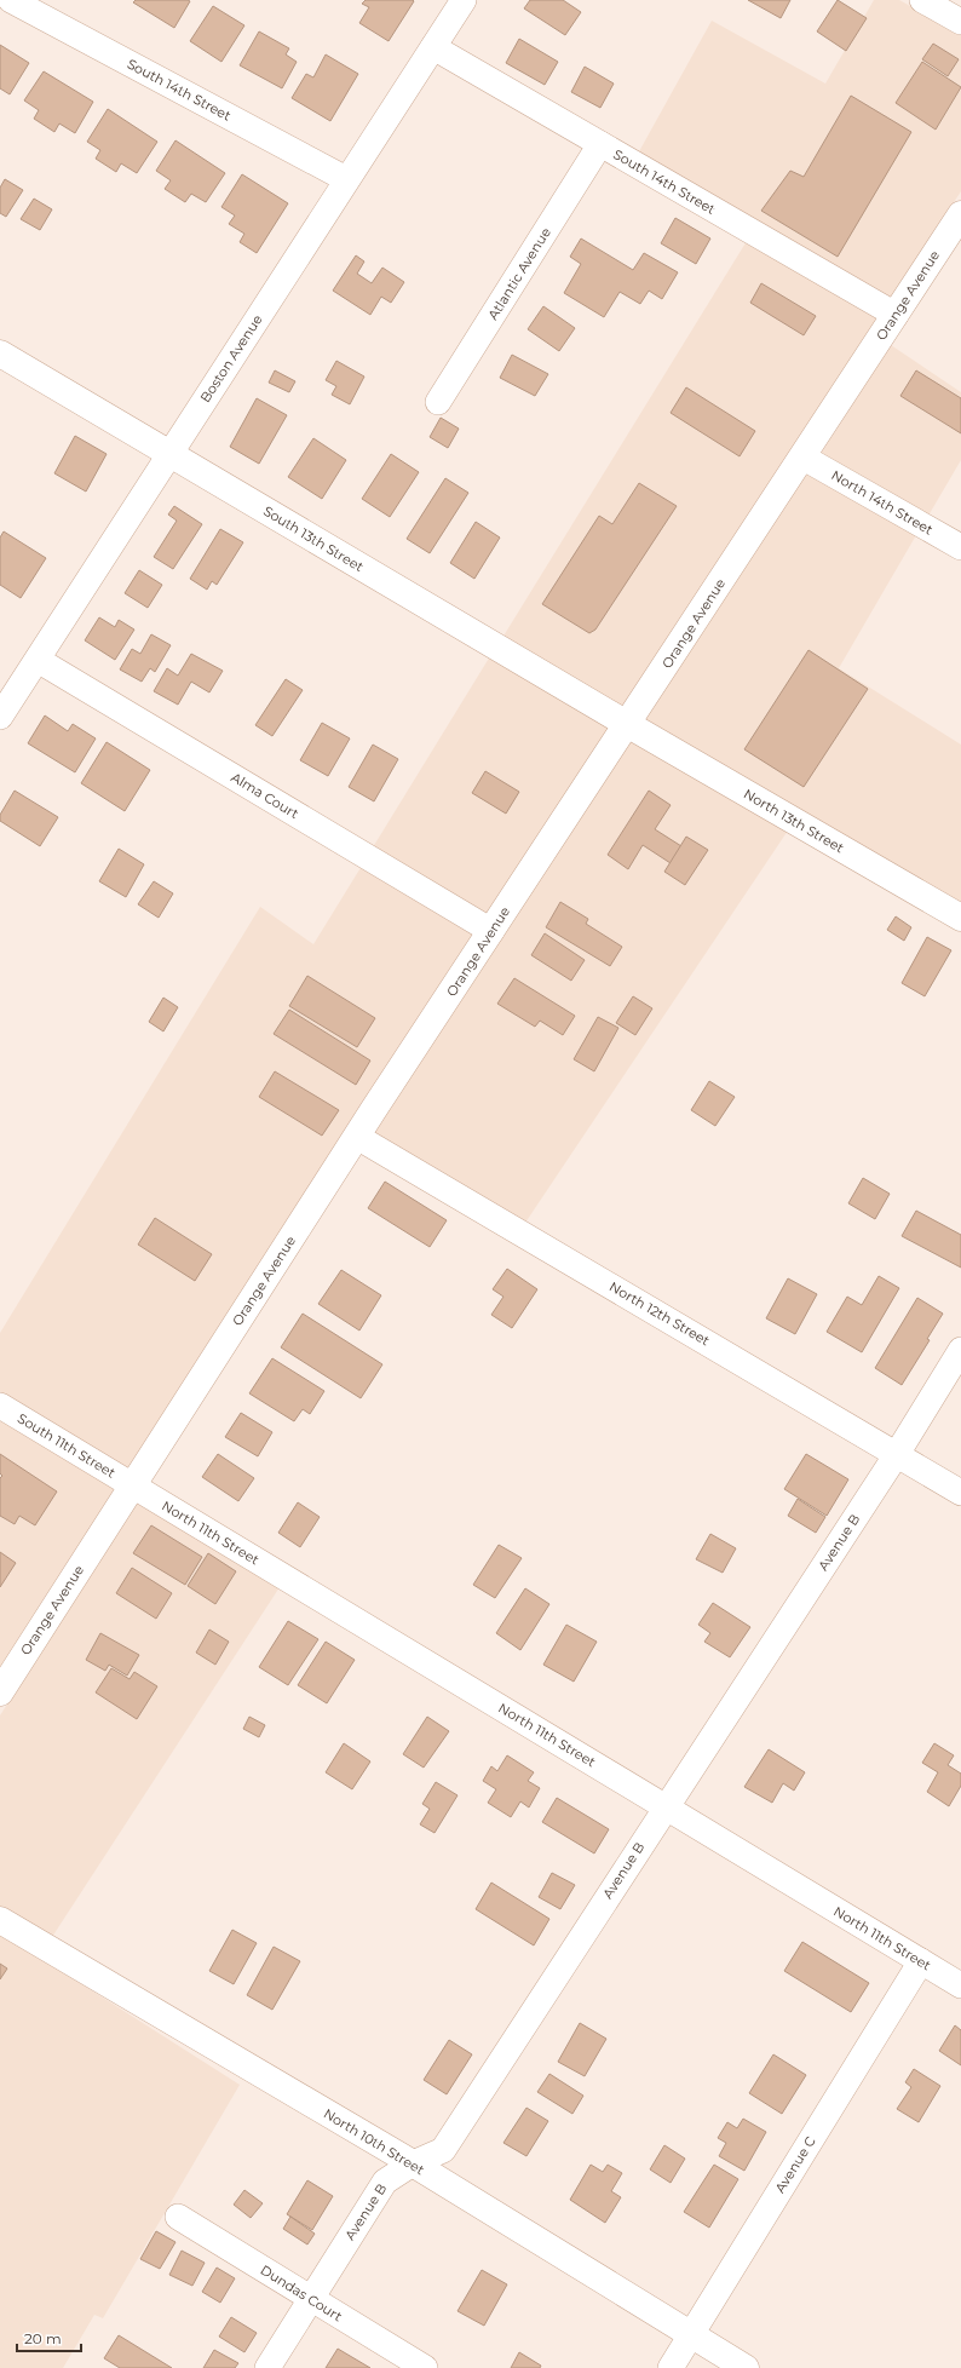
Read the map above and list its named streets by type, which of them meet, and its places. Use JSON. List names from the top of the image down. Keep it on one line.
{"streets":{"street":["South 14th Street","Atlantic Avenue","Orange Avenue","Boston Avenue","North 14th Street","South 13th Street","Alma Court","North 13th Street","North 12th Street","South 11th Street","North 11th Street","Avenue B","North 10th Street","Avenue C","Dundas Court"]},"crossings":[["South 14th Street","Atlantic Avenue"],["South 14th Street","Orange Avenue"],["South 14th Street","Boston Avenue"],["Orange Avenue","North 14th Street"],["Orange Avenue","South 13th Street"],["Orange Avenue","Alma Court"],["Orange Avenue","North 13th Street"],["Orange Avenue","North 12th Street"],["Orange Avenue","South 11th Street"],["Orange Avenue","North 11th Street"],["Boston Avenue","South 13th Street"],["Boston Avenue","Alma Court"],["South 13th Street","North 13th Street"],["North 12th Street","Avenue B"],["South 11th Street","North 11th Street"],["North 11th Street","Avenue B"],["North 11th Street","Avenue C"],["Avenue B","North 10th Street"],["Avenue B","Dundas Court"],["North 10th Street","Avenue C"]],"scale_bar":"20 m"}
